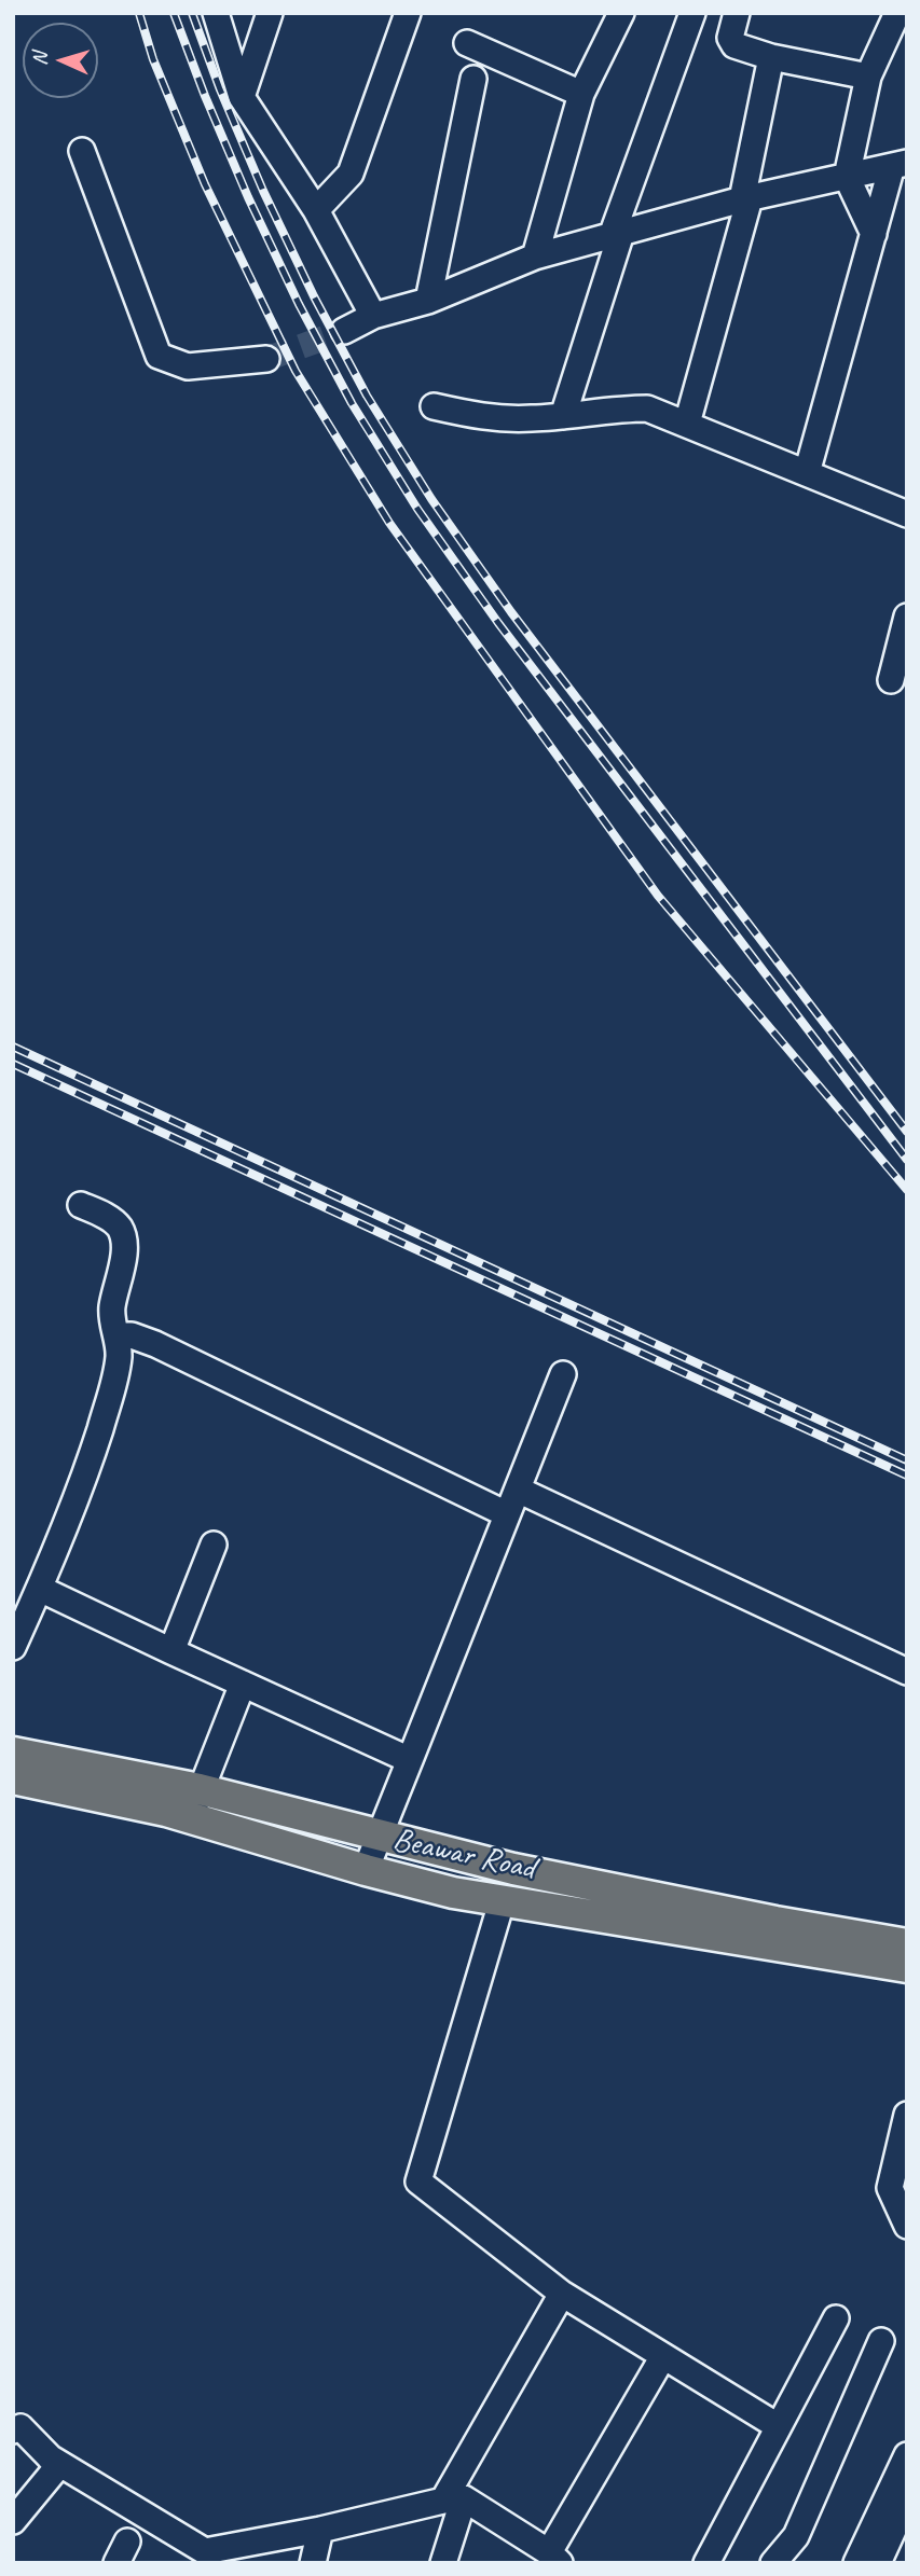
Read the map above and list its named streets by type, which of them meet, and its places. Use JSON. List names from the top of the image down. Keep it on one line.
{"streets":{"main road":["Beawar Road"]},"north":"left"}
